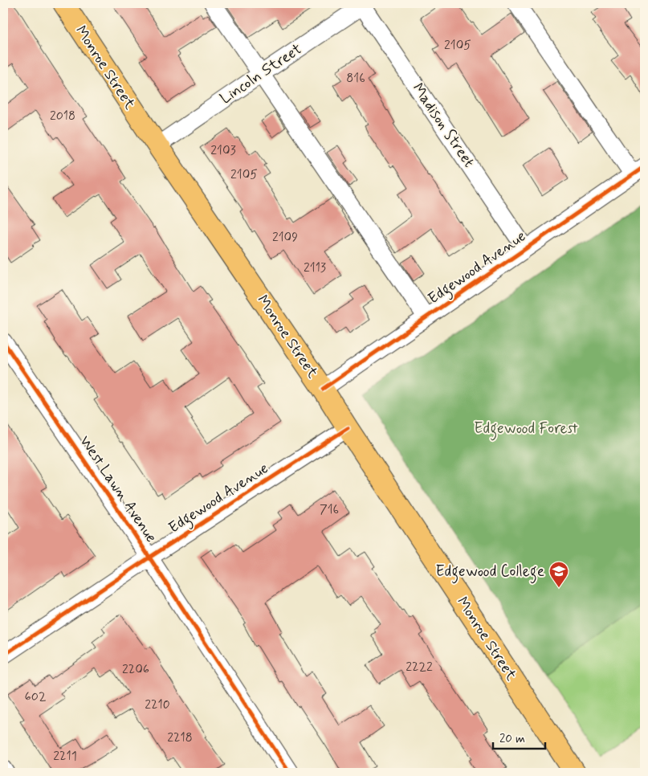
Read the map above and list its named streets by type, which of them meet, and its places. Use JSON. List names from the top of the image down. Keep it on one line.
{"streets":{"main road":["Monroe Street"],"street":["Lincoln Street","Madison Street","Edgewood Avenue","West Lawn Avenue"]},"crossings":[["Monroe Street","Lincoln Street"],["Monroe Street","Edgewood Avenue"],["Lincoln Street","Madison Street"],["Madison Street","Edgewood Avenue"],["Edgewood Avenue","West Lawn Avenue"]],"parks":["Edgewood Forest"],"places":{"school or university":["Edgewood College"]},"house_numbers":["2105","816","2018","2103","2105","2109","2113","716","2222","2206","602","2210","2218","2211"],"scale_bar":"20 m"}
